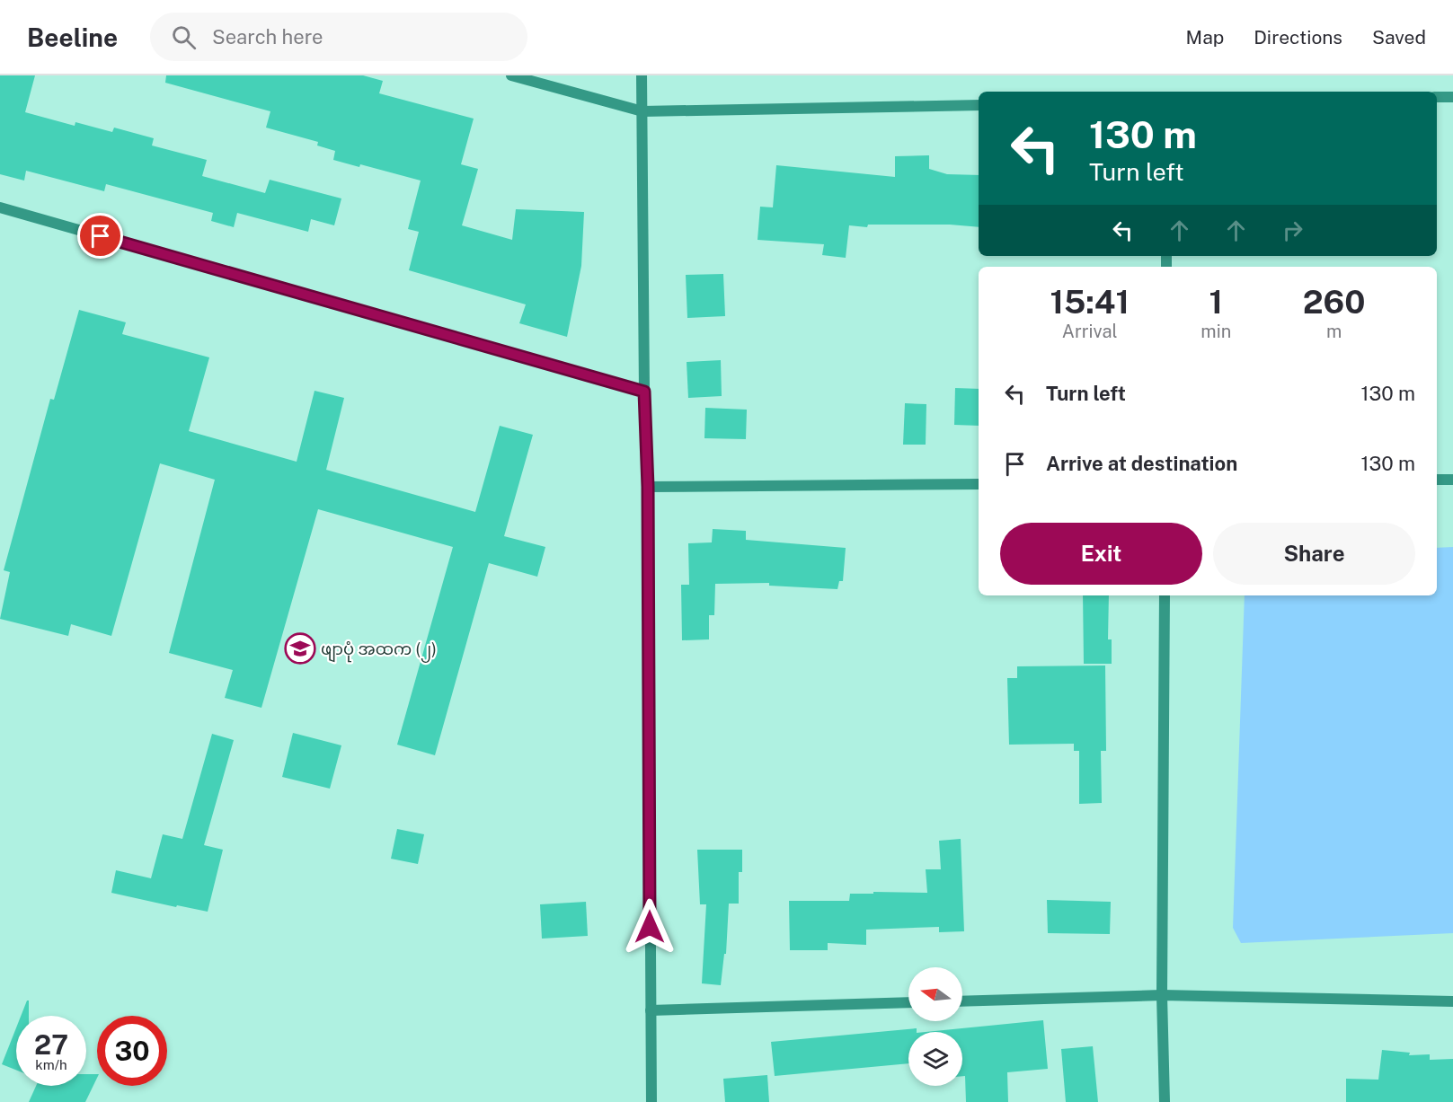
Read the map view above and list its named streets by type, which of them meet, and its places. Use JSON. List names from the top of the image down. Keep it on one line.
{"places":{"school or university":["ဖျာပုံ အထက (၂)"]},"north":"left","page":{"header":"Beeline","search":"Search here","nav":["Map","Directions","Saved"],"turn":["130 m","Turn left"],"eta":["15:41","Arrival","1","min","260","m"],"list":[{"name":"Turn left","value":"130 m"},{"name":"Arrive at destination","value":"130 m"}],"buttons":["Exit","Share"],"speed":"27 km/h","limit":"30"}}
